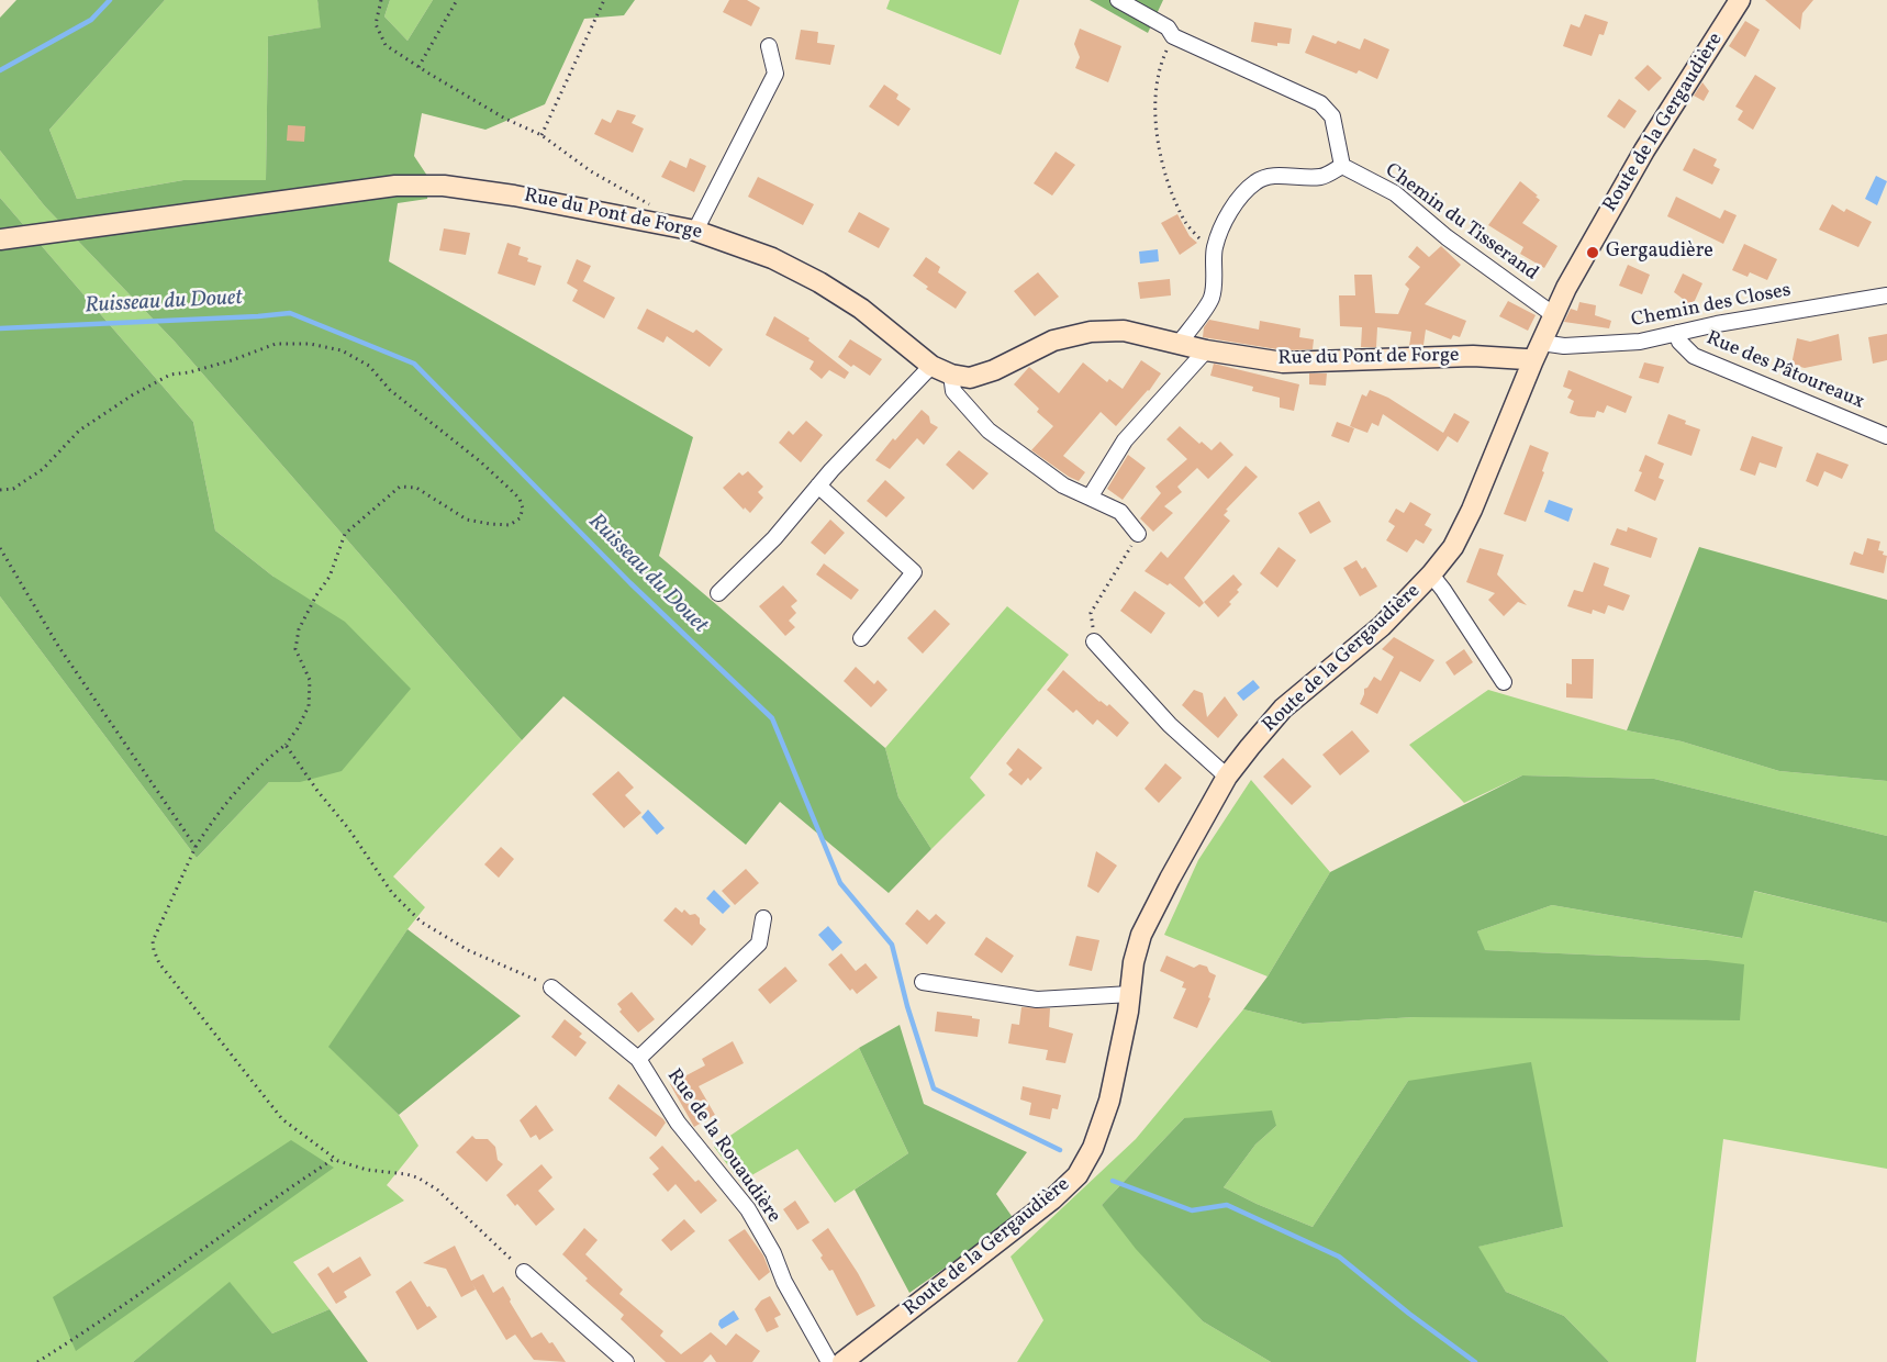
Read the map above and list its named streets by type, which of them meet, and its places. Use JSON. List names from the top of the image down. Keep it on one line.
{"streets":{"street":["Route de la Gergaudière","Rue du Pont de Forge","Chemin du Tisserand","Chemin des Closes","Rue des Pâtoureaux","Rue de la Rouaudière"]},"crossings":[["Route de la Gergaudière","Rue du Pont de Forge"],["Route de la Gergaudière","Chemin du Tisserand"],["Route de la Gergaudière","Chemin des Closes"],["Chemin des Closes","Rue des Pâtoureaux"]],"water":["Ruisseau du Douet"],"places":["Gergaudière"]}
